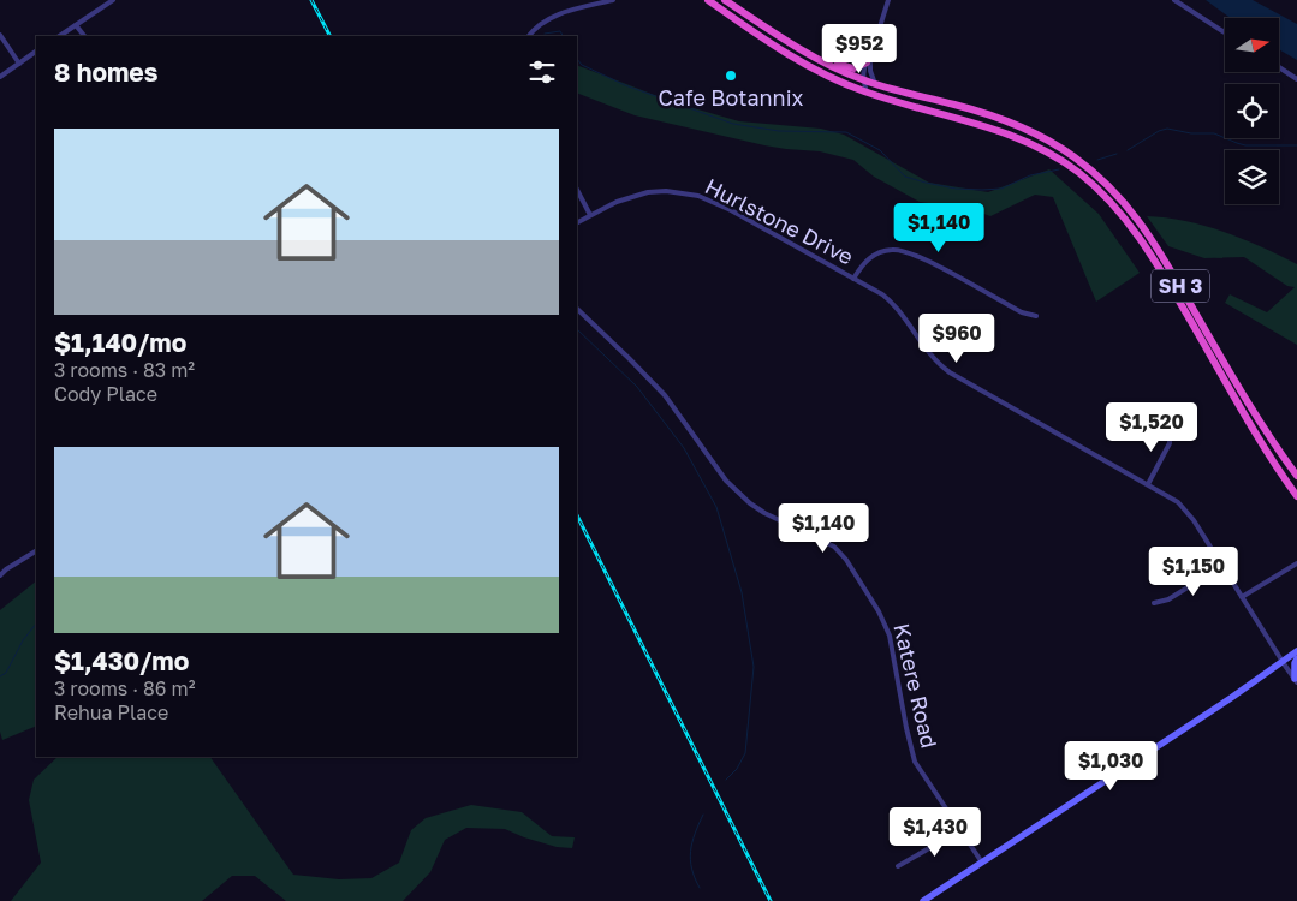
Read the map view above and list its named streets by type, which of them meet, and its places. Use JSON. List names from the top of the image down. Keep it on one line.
{"streets":{"highway":["SH 3"],"street":["Hurlstone Drive","Katere Road"]},"places":["Cafe Botannix"],"north":"right","page":{"price":["$952","$1,140","$960","$1,520","$1,140","$1,150","$1,030","$1,430"],"heading":"8 homes","list":[{"name":"$1,140/mo","note":"3 rooms · 83 m² · Cody Place"},{"name":"$1,430/mo","note":"3 rooms · 86 m² · Rehua Place"}]}}
